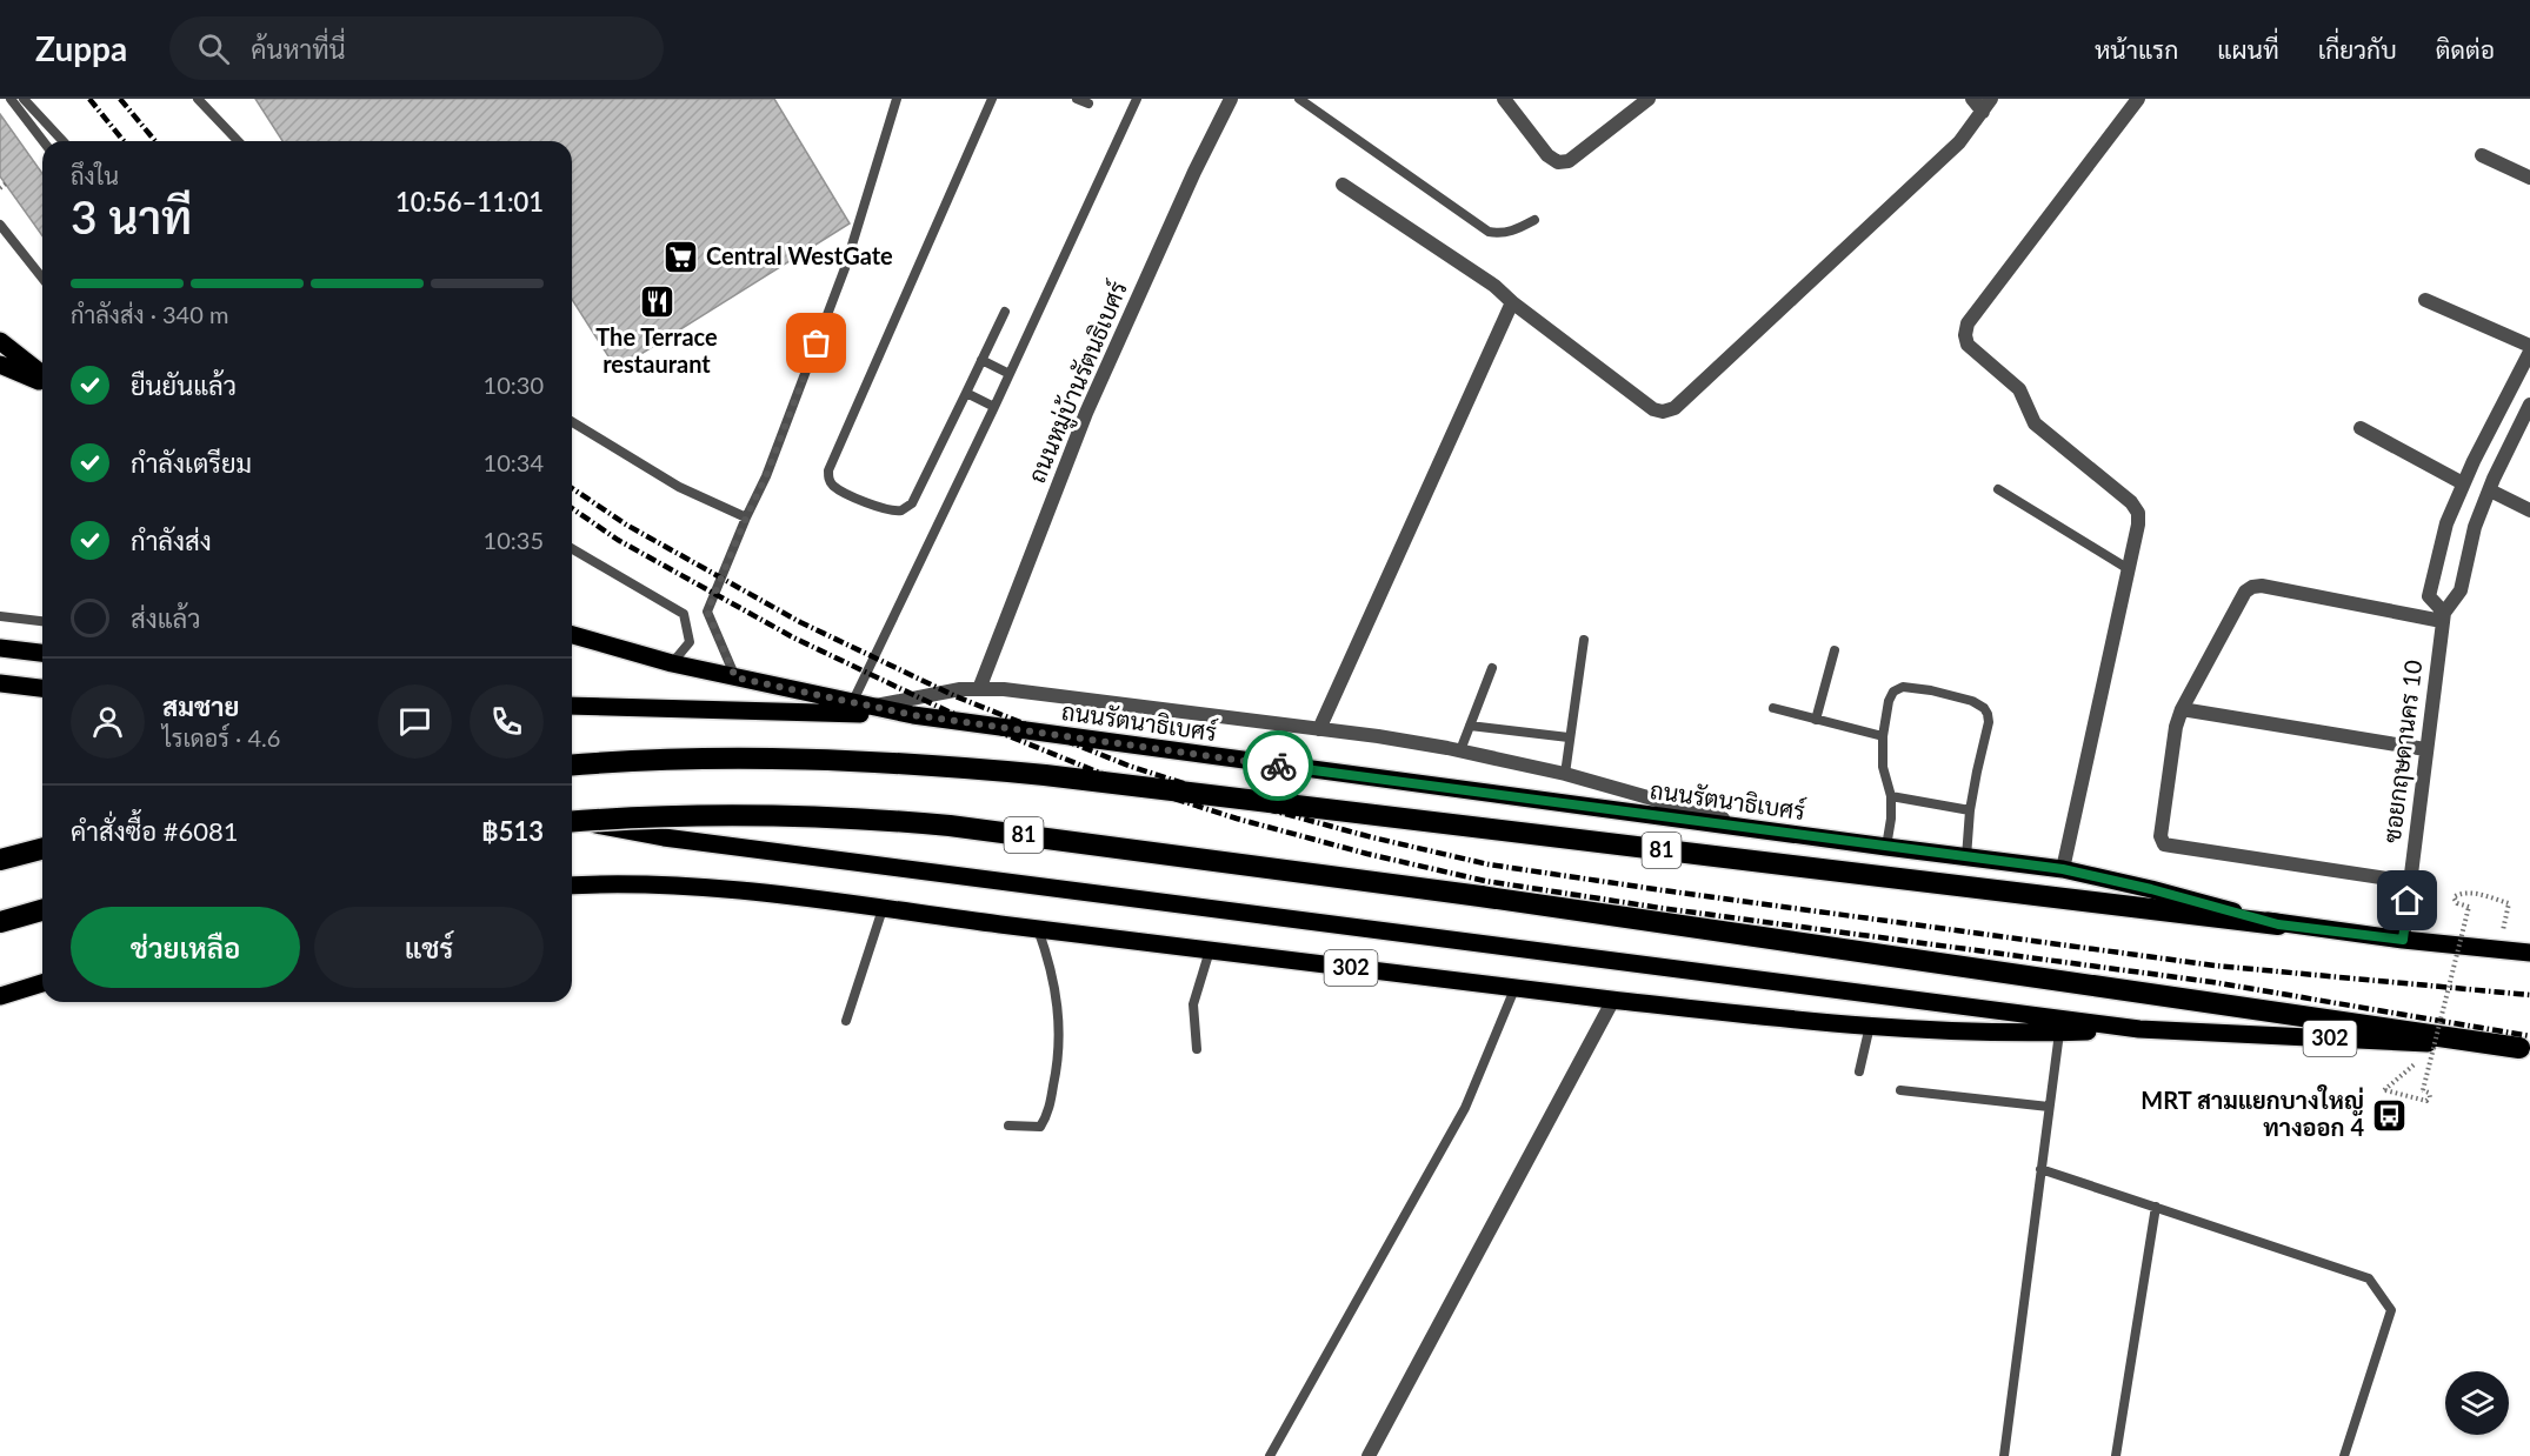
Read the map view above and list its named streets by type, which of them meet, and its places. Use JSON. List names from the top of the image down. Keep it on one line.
{"streets":{"highway":["81"],"main road":["ถนนรัตนาธิเบศร์","302"],"street":["ถนนหมู่บ้านรัตนธิเบศร์","ซอยกฤษดานคร 10"]},"crossings":[["ถนนรัตนาธิเบศร์","ซอยกฤษดานคร 10"],["ถนนรัตนาธิเบศร์","81"],["81","302"]],"places":{"supermarket":["Central WestGate"],"restaurant":["The Terrace restaurant"],"bus stop":["MRT สามแยกบางใหญ่ ทางออก 4"]},"page":{"header":"Zuppa","search":"ค้นหาที่นี่","nav":["หน้าแรก","แผนที่","เกี่ยวกับ","ติดต่อ"],"heading":["3 นาที","ถึงใน","10:56–11:01"],"panel":["สมชาย","ไรเดอร์ · 4.6","คำสั่งซื้อ #6081","฿513"],"bar":"กำลังส่ง · 340 m","list":[["ยืนยันแล้ว","10:30"],["กำลังเตรียม","10:34"],["กำลังส่ง","10:35"],"ส่งแล้ว"],"buttons":["ช่วยเหลือ","แชร์"]}}
